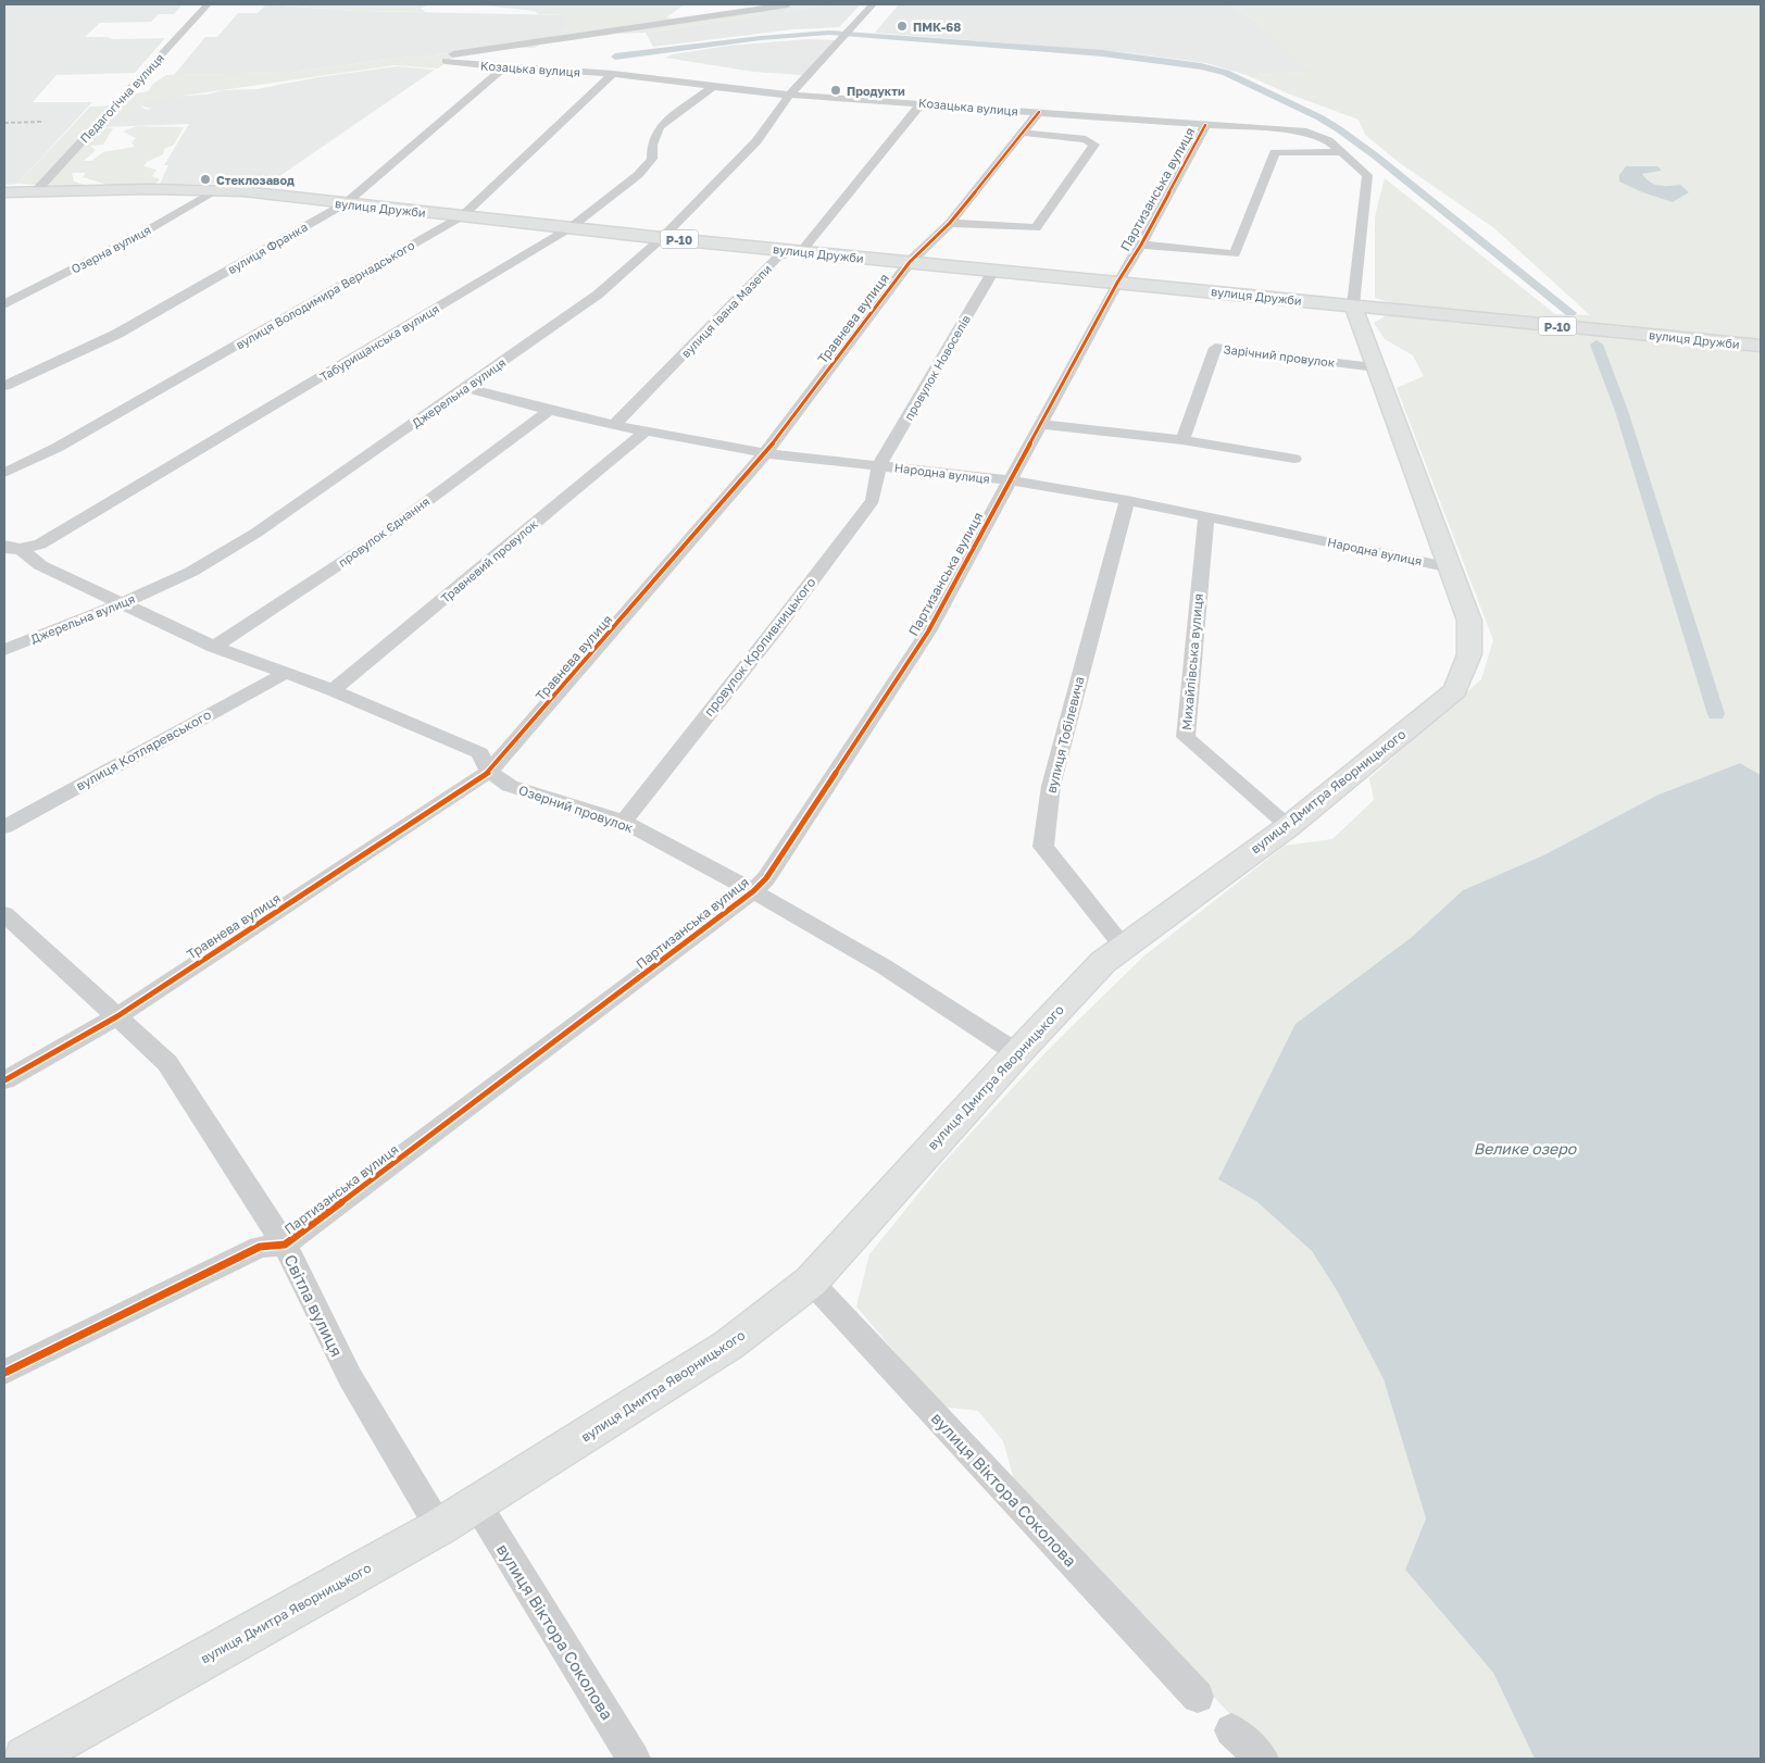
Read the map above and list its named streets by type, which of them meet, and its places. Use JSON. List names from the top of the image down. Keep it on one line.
{"streets":{"main road":["вулиця Дружби","Р-10","вулиця Дмитра Яворницького"],"street":["Козацька вулиця","Педагогічна вулиця","Партизанська вулиця","вулиця Франка","Озерна вулиця","вулиця Володимира Вернадського","вулиця Івана Мазепи","Травнева вулиця","Табурищанська вулиця","Зарічний провулок","провулок Новоселів","Джерельна вулиця","Народна вулиця","провулок Єднання","Травневий провулок","провулок Кропивницького","Михайлівська вулиця","вулиця Тобілевича","вулиця Котляревського","Озерний провулок","Світла вулиця","вулиця Віктора Соколова"]},"crossings":[["Козацька вулиця","Партизанська вулиця"],["Козацька вулиця","вулиця Франка"],["Козацька вулиця","вулиця Володимира Вернадського"],["Козацька вулиця","вулиця Івана Мазепи"],["Козацька вулиця","Травнева вулиця"],["Козацька вулиця","Табурищанська вулиця"],["Козацька вулиця","Джерельна вулиця"],["Козацька вулиця","вулиця Дмитра Яворницького"],["Педагогічна вулиця","вулиця Дружби"],["Партизанська вулиця","вулиця Дружби"],["Партизанська вулиця","Народна вулиця"],["Партизанська вулиця","Озерний провулок"],["Партизанська вулиця","Світла вулиця"],["вулиця Дружби","вулиця Франка"],["вулиця Дружби","Озерна вулиця"],["вулиця Дружби","вулиця Володимира Вернадського"],["вулиця Дружби","вулиця Івана Мазепи"],["вулиця Дружби","Травнева вулиця"],["вулиця Дружби","Табурищанська вулиця"],["вулиця Дружби","провулок Новоселів"],["вулиця Дружби","Джерельна вулиця"],["вулиця Дружби","вулиця Дмитра Яворницького"],["вулиця Івана Мазепи","Народна вулиця"],["Травнева вулиця","Народна вулиця"],["Травнева вулиця","Озерний провулок"],["Травнева вулиця","Світла вулиця"],["Табурищанська вулиця","Озерний провулок"],["Зарічний провулок","вулиця Дмитра Яворницького"],["провулок Новоселів","Народна вулиця"],["провулок Новоселів","провулок Кропивницького"],["Джерельна вулиця","Народна вулиця"],["Джерельна вулиця","Озерний провулок"],["Народна вулиця","провулок Єднання"],["Народна вулиця","Травневий провулок"],["Народна вулиця","провулок Кропивницького"],["Народна вулиця","Михайлівська вулиця"],["Народна вулиця","вулиця Тобілевича"],["Народна вулиця","вулиця Дмитра Яворницького"],["провулок Єднання","Озерний провулок"],["Травневий провулок","Озерний провулок"],["провулок Кропивницького","Озерний провулок"],["Михайлівська вулиця","вулиця Дмитра Яворницького"],["вулиця Тобілевича","вулиця Дмитра Яворницького"],["вулиця Котляревського","Озерний провулок"],["вулиця Дмитра Яворницького","Озерний провулок"],["вулиця Дмитра Яворницького","Світла вулиця"],["вулиця Дмитра Яворницького","вулиця Віктора Соколова"]],"water":["Велике озеро"],"places":["ПМК-68","Продукти","Стеклозавод"]}
